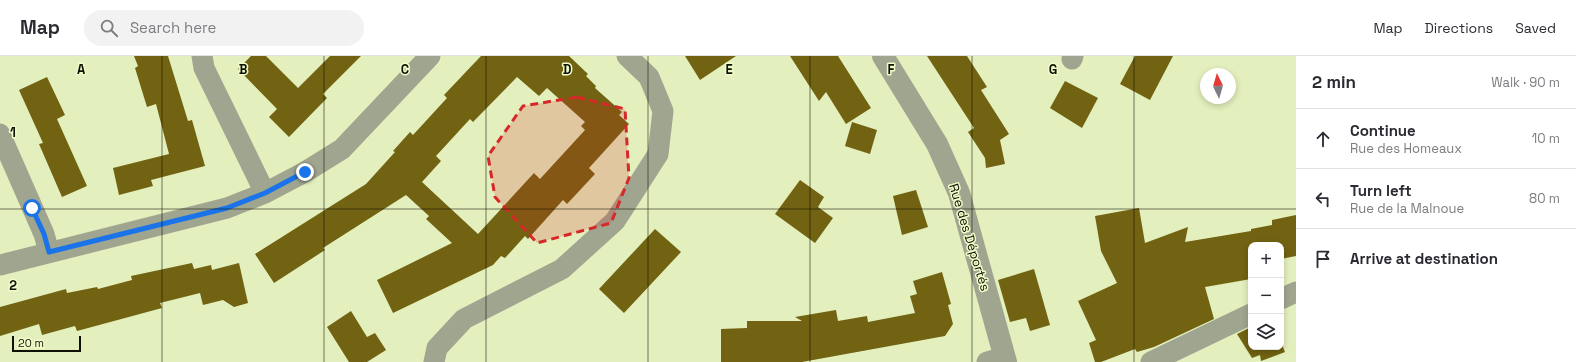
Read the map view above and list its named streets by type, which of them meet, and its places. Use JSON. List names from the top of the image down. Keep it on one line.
{"streets":{"street":["Rue des Déportés"]},"scale_bar":"20 m","north":"top","page":{"header":"Map","search":"Search here","nav":["Map","Directions","Saved"],"heading":["2 min","Walk · 90 m"],"list":[["Continue","Rue des Homeaux","10 m"],["Turn left","Rue de la Malnoue","80 m"],"Arrive at destination"],"map_buttons":["+","−"],"scale":"20 m"},"grid":{"columns":["A","B","C","D","E","F","G"],"rows":["1","2"]}}
